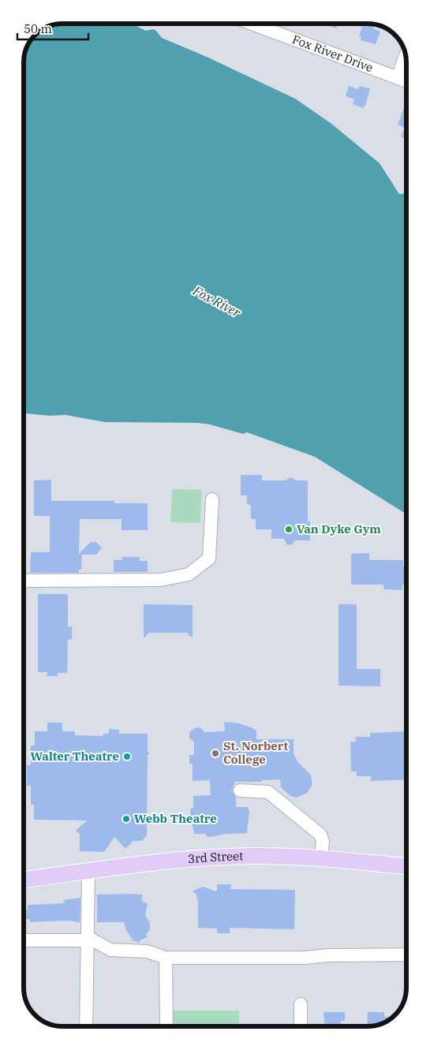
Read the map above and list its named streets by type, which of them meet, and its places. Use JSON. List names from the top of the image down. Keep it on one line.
{"streets":{"main road":["3rd Street"],"street":["Fox River Drive"]},"water":["Fox River"],"places":["Van Dyke Gym","St. Norbert College","Walter Theatre","Webb Theatre"],"scale_bar":"50 m"}
